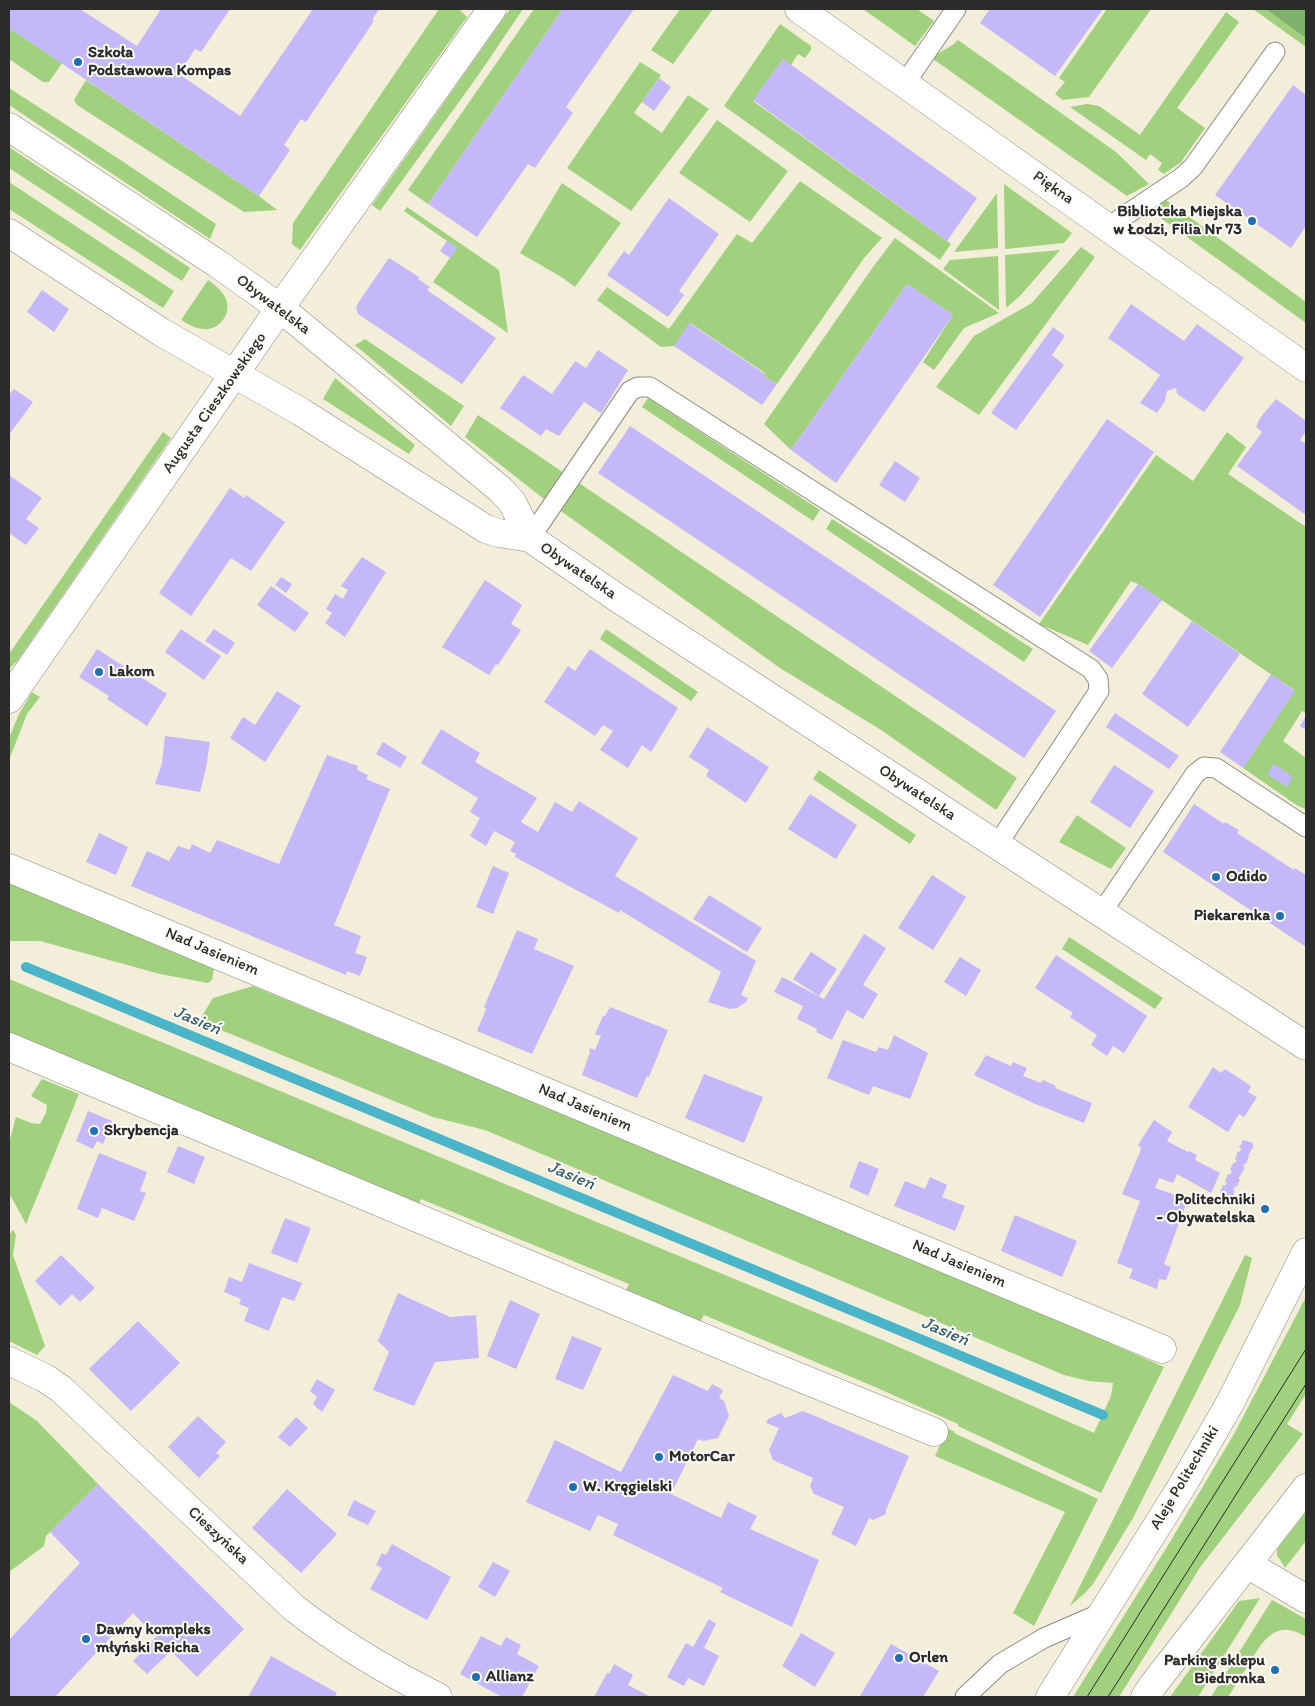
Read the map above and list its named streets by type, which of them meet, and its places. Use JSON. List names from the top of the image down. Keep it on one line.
{"streets":{"street":["Piękna","Obywatelska","Augusta Cieszkowskiego","Nad Jasieniem","Aleje Politechniki","Cieszyńska"]},"crossings":[["Obywatelska","Augusta Cieszkowskiego"]],"water":["Jasień"],"places":["Szkoła Podstawowa Kompas","Biblioteka Miejska w Łodzi, Filia Nr 73","Lakom","Odido","Piekarenka","Skrybencja","Politechniki - Obywatelska","MotorCar","W. Kręgielski","Dawny kompleks młyński Reicha","Orlen","Parking sklepu Biedronka","Allianz"]}
